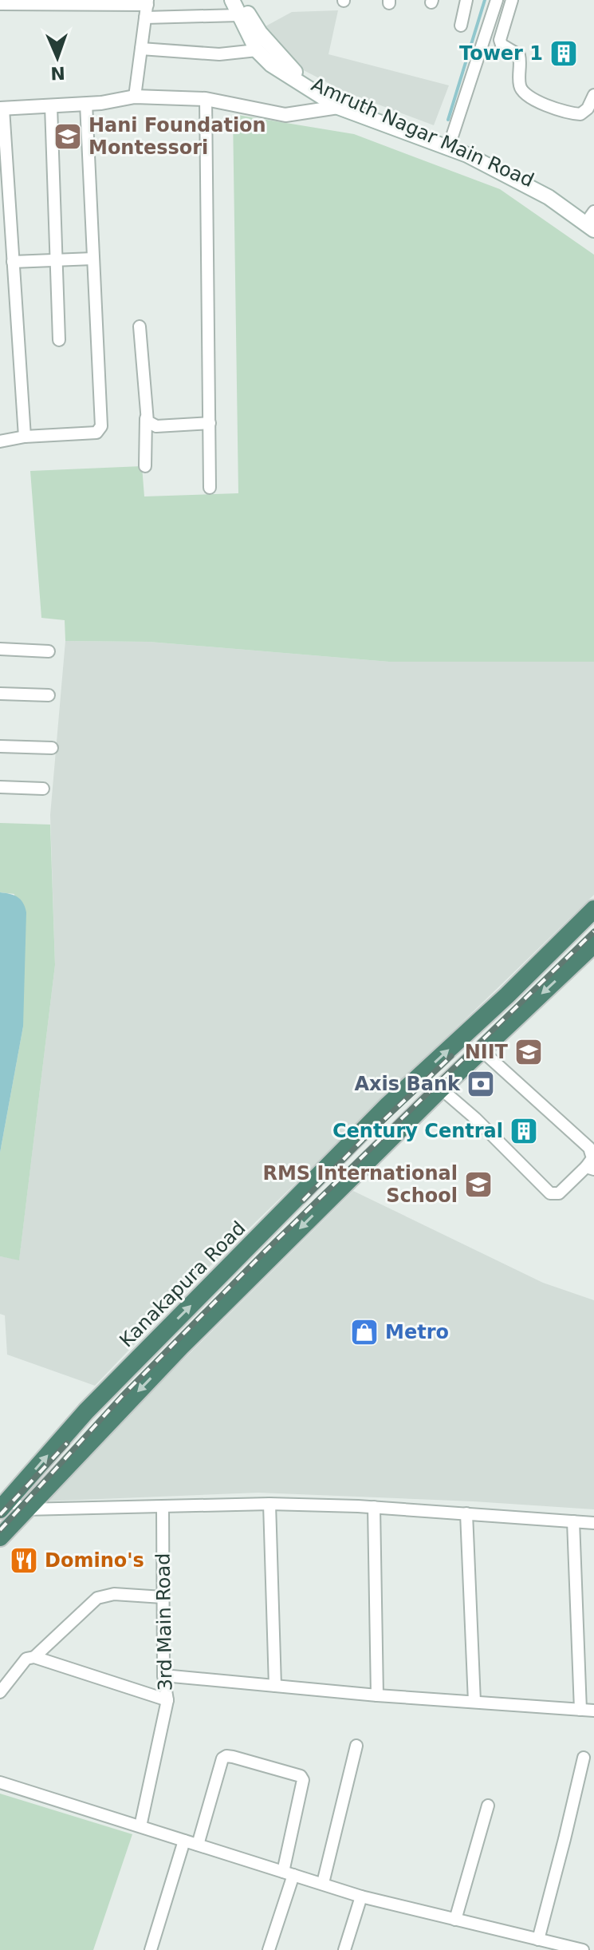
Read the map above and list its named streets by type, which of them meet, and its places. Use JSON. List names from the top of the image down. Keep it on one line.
{"streets":{"highway":["Kanakapura Road"],"main road":["Amruth Nagar Main Road"],"street":["3rd Main Road"]},"places":{"building":["Tower 1","Century Central"],"school or university":["Hani Foundation Montessori","NIIT","RMS International School"],"bank":["Axis Bank"],"shop":["Metro"],"restaurant":["Domino's"]},"north":"bottom"}
